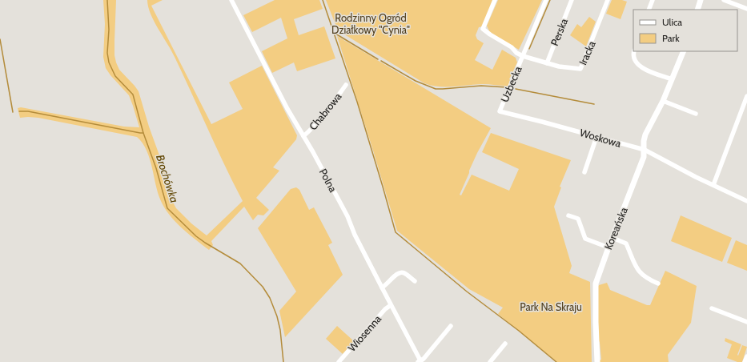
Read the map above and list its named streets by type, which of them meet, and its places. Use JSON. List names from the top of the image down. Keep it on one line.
{"streets":{"street":["Perska","Iracka","Uzbecka","Chabrowa","Woskowa","Polna","Koreańska","Wiosenna"]},"crossings":[["Perska","Iracka"],["Iracka","Uzbecka"],["Uzbecka","Woskowa"],["Chabrowa","Polna"],["Woskowa","Koreańska"],["Polna","Wiosenna"]],"water":["Brochówka"],"parks":["Rodzinny Ogród Działkowy \"Cynia\"","Park Na Skraju"],"legend":["Ulica","Park"]}
